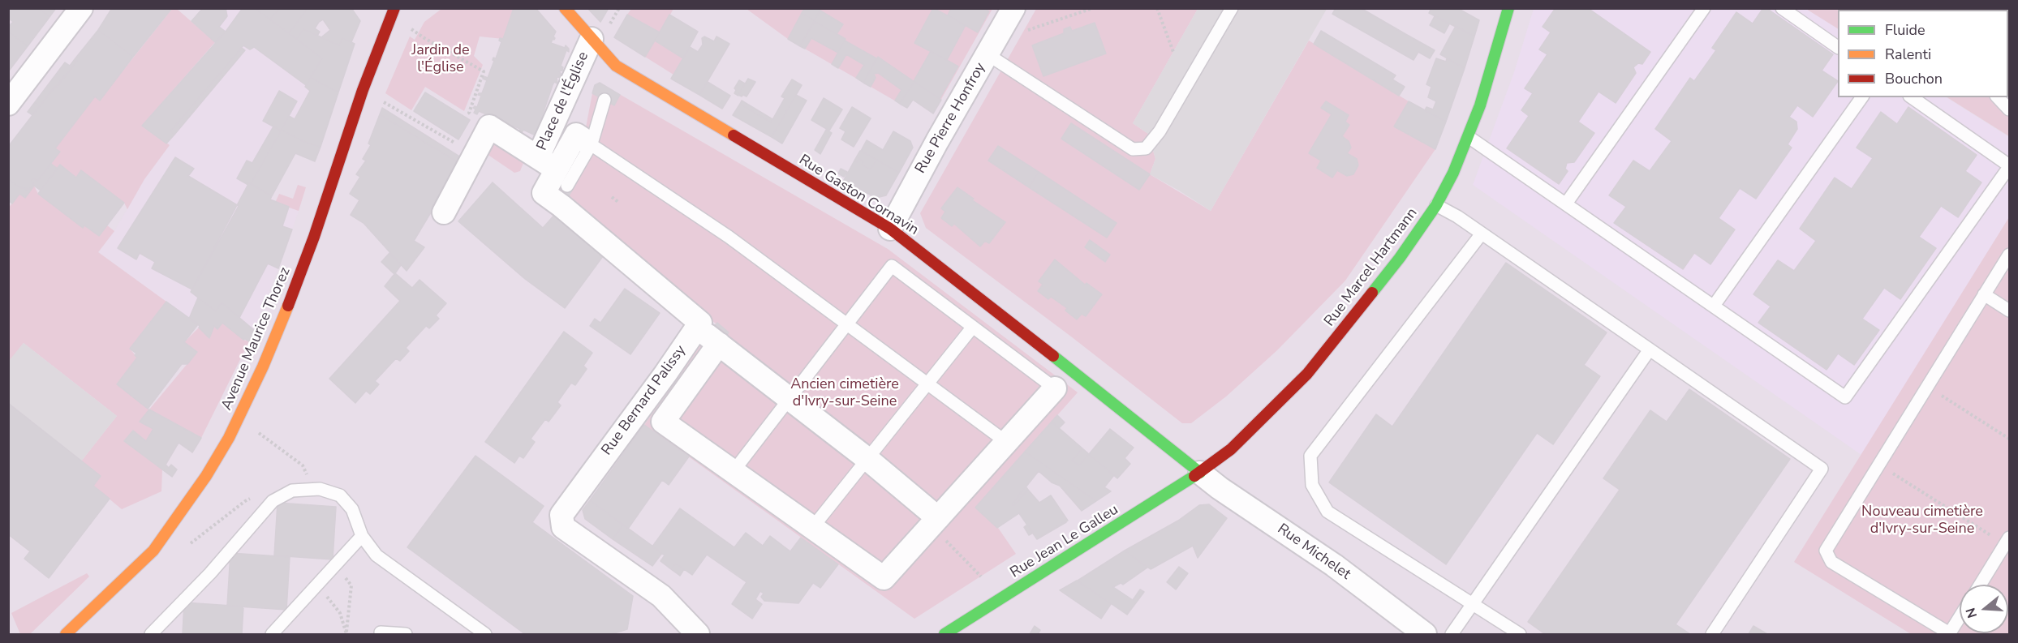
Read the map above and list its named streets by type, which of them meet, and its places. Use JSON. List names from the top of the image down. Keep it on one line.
{"streets":{"main road":["Rue Gaston Cornavin","Rue Marcel Hartmann","Avenue Maurice Thorez","Rue Jean Le Galleu"],"street":["Place de l'Église","Rue Pierre Honfroy","Rue Bernard Palissy","Rue Michelet"]},"crossings":[["Place de l'Église","Rue Gaston Cornavin"],["Rue Pierre Honfroy","Rue Gaston Cornavin"],["Rue Gaston Cornavin","Rue Marcel Hartmann"],["Rue Gaston Cornavin","Rue Jean Le Galleu"],["Rue Gaston Cornavin","Rue Michelet"],["Rue Marcel Hartmann","Rue Jean Le Galleu"],["Rue Marcel Hartmann","Rue Michelet"],["Rue Jean Le Galleu","Rue Michelet"]],"parks":["Jardin de l'Église","Ancien cimetière d'Ivry-sur-Seine","Nouveau cimetière d'Ivry-sur-Seine"],"legend":["Fluide","Ralenti","Bouchon"],"north":"left"}
